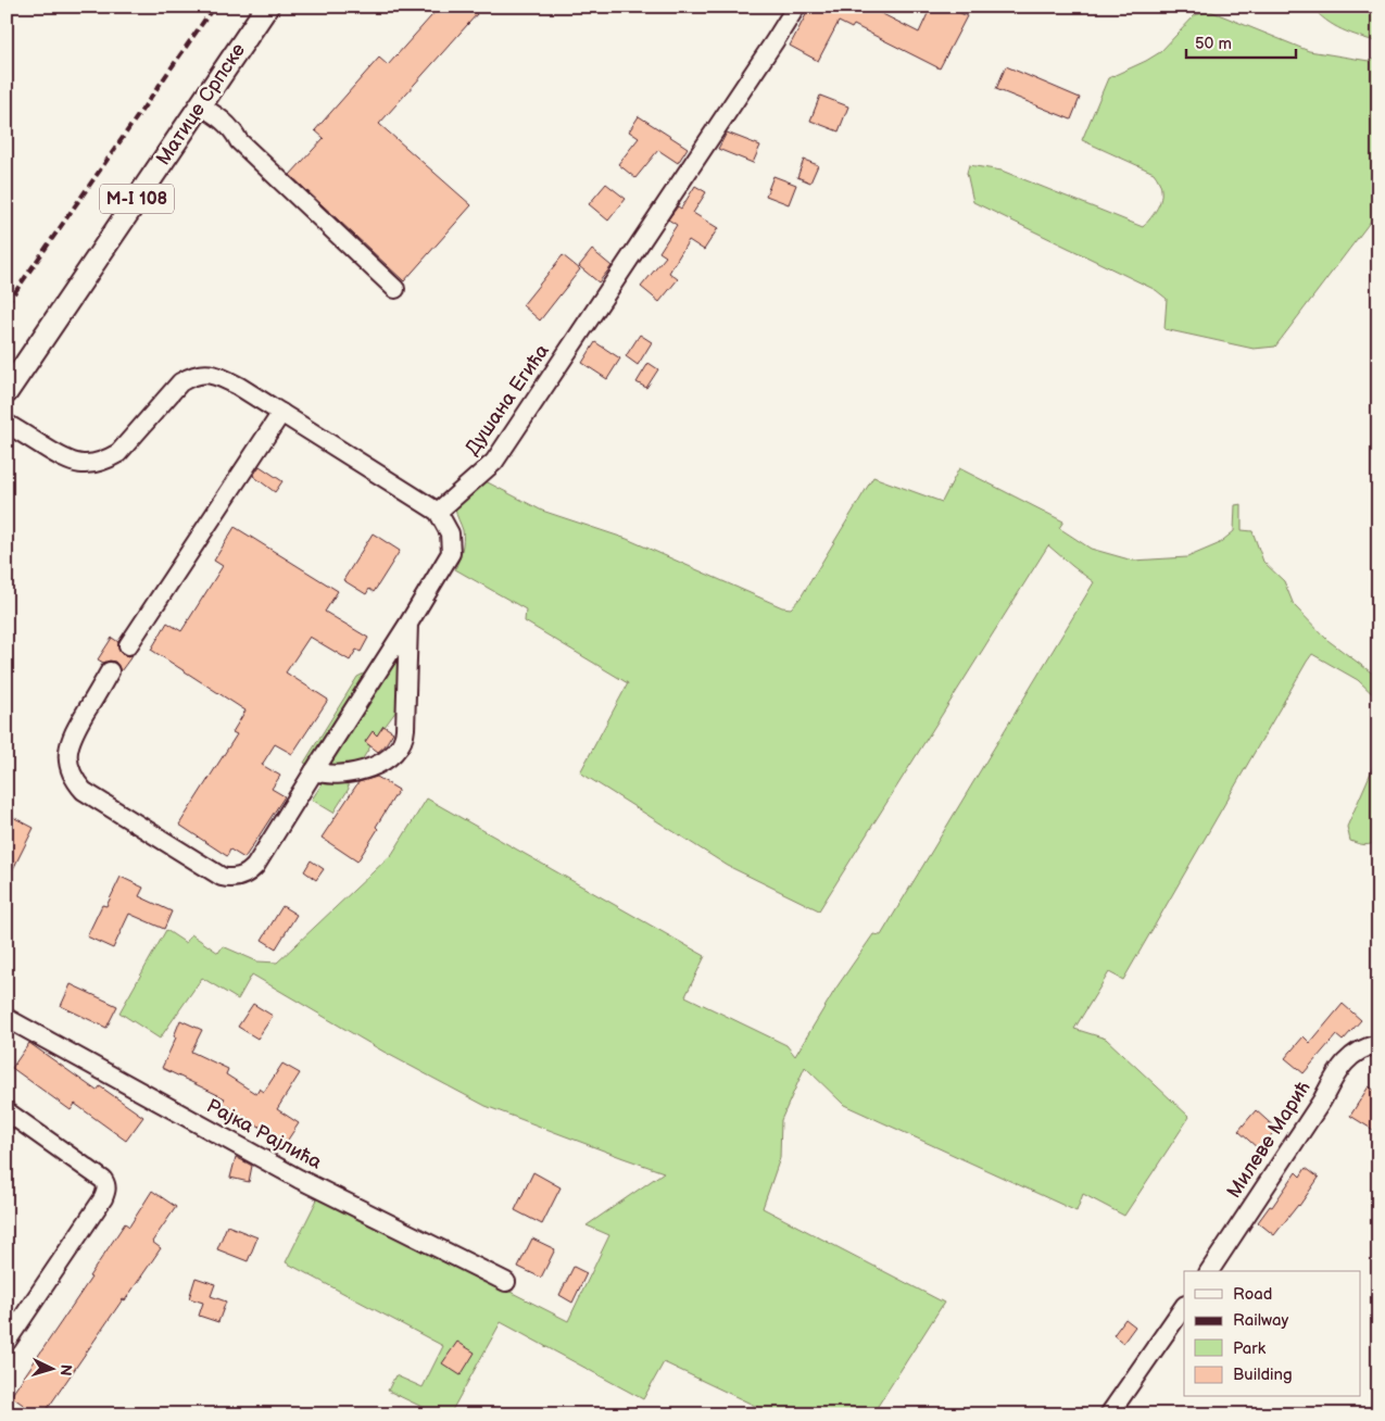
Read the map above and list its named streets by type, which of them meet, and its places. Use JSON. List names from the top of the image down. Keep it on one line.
{"streets":{"main road":["Матице Српске","M-I 108"],"street":["Душана Егића","Рајка Рајлића","Милеве Мaрић"]},"legend":["Road","Railway","Park","Building"],"scale_bar":"50 m","north":"right"}
